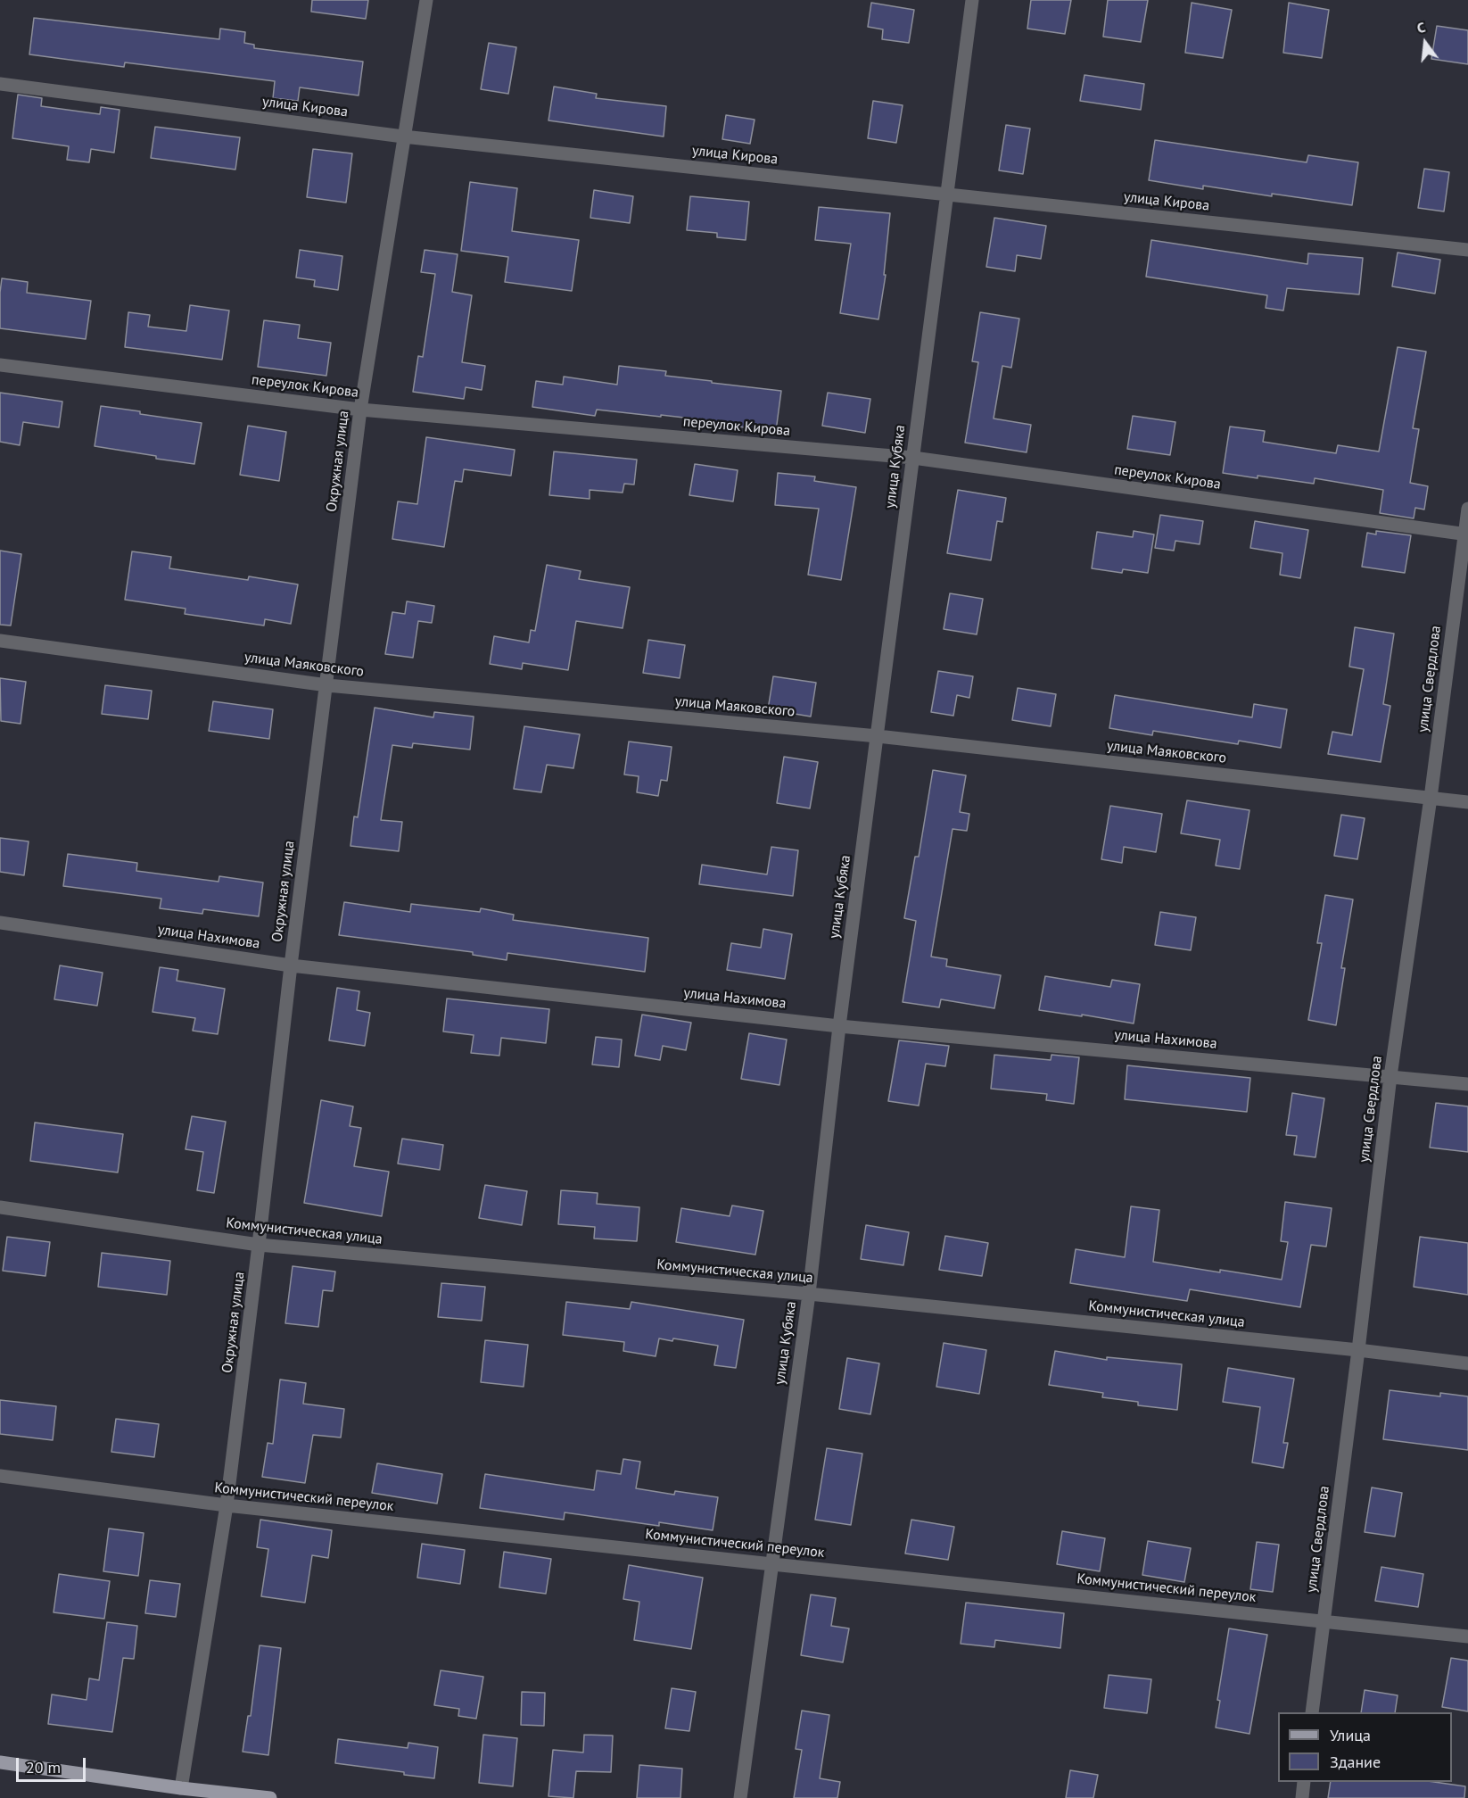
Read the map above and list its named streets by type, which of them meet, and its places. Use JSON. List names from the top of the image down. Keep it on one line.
{"streets":{"street":["улица Кирова","переулок Кирова","Окружная улица","улица Кубяка","улица Маяковского","улица Свердлова","улица Нахимова","Коммунистическая улица","Коммунистический переулок"]},"crossings":[["улица Кирова","Окружная улица"],["улица Кирова","улица Кубяка"],["переулок Кирова","Окружная улица"],["переулок Кирова","улица Кубяка"],["переулок Кирова","улица Свердлова"],["Окружная улица","улица Маяковского"],["Окружная улица","улица Нахимова"],["Окружная улица","Коммунистическая улица"],["Окружная улица","Коммунистический переулок"],["улица Кубяка","улица Маяковского"],["улица Кубяка","улица Нахимова"],["улица Кубяка","Коммунистическая улица"],["улица Кубяка","Коммунистический переулок"],["улица Маяковского","улица Свердлова"],["улица Свердлова","улица Нахимова"],["улица Свердлова","Коммунистическая улица"],["улица Свердлова","Коммунистический переулок"]],"legend":["Улица","Здание"],"scale_bar":"20 m","north":"top"}
